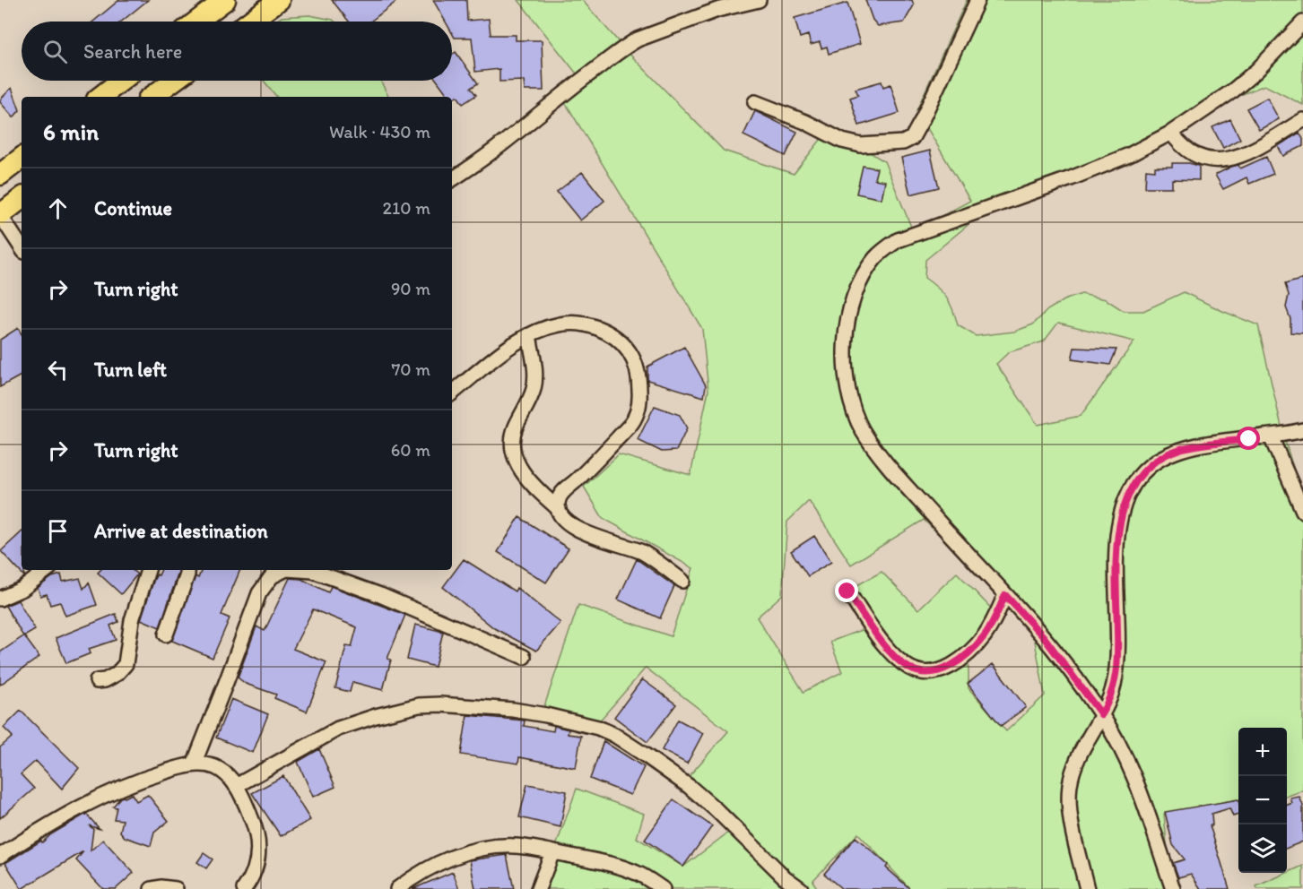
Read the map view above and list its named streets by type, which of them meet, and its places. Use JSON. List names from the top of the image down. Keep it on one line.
{"page":{"search":"Search here","heading":["6 min","Walk · 430 m"],"list":[["Continue","210 m"],["Turn right","90 m"],["Turn left","70 m"],["Turn right","60 m"],"Arrive at destination"],"map_buttons":["+","−"]}}
